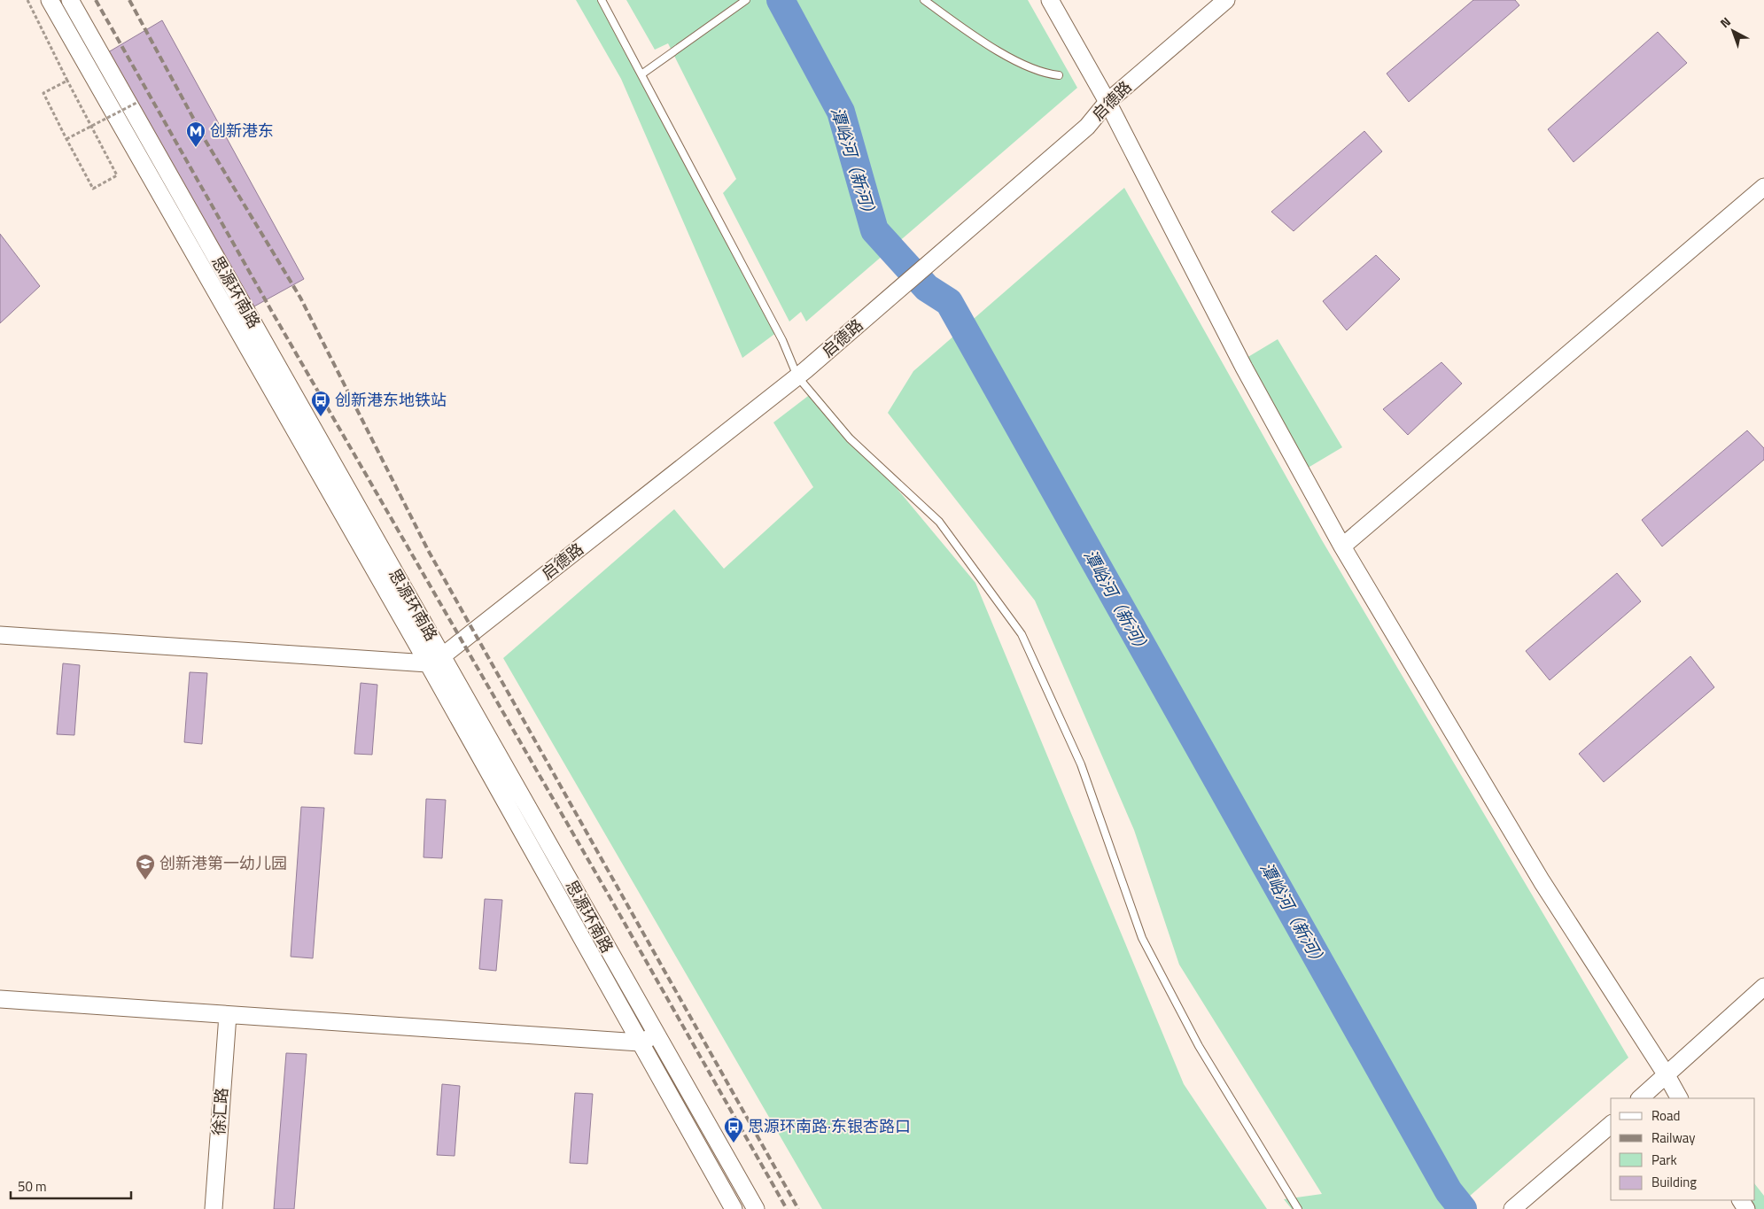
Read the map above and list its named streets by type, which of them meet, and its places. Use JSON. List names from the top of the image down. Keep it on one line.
{"streets":{"street":["启德路","思源环南路","徐汇路"]},"crossings":[["启德路","思源环南路"]],"water":["潭峪河（新河）"],"places":{"metro station":["创新港东"],"bus stop":["创新港东地铁站","思源环南路·东银杏路口"],"school or university":["创新港第一幼儿园"]},"legend":["Road","Railway","Park","Building"],"scale_bar":"50 m","north":"top left"}
